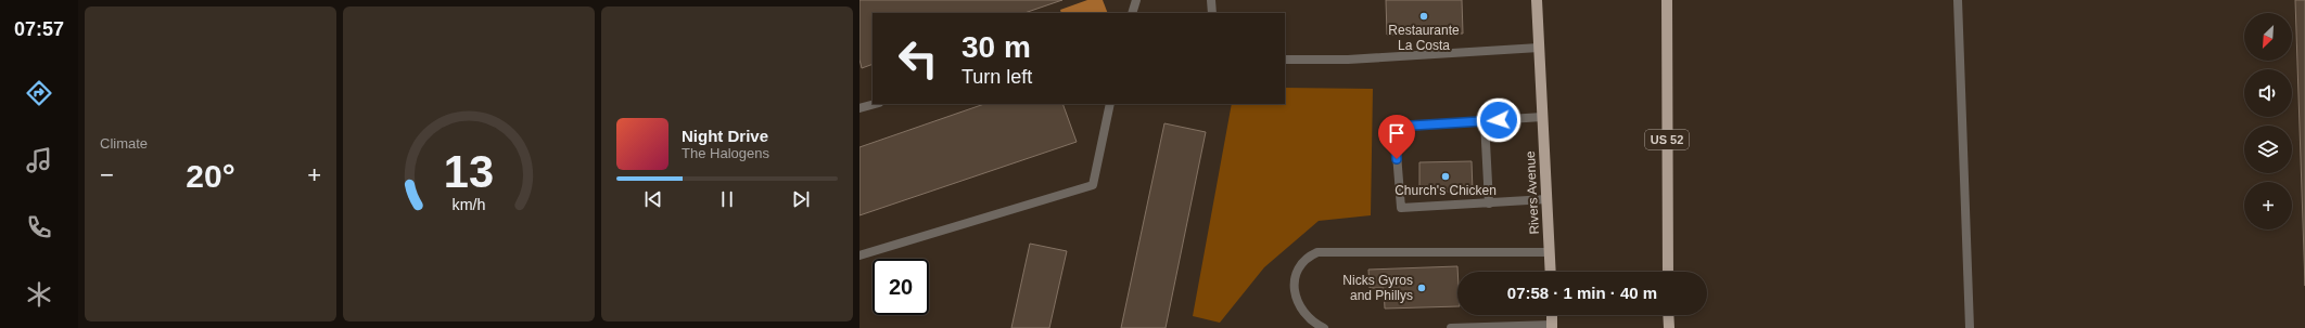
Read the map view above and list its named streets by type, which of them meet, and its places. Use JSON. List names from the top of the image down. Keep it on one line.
{"streets":{"main road":["US 52","Rivers Avenue"]},"places":["Restaurante La Costa","Church's Chicken","Nicks Gyros and Phillys"],"north":"bottom left","page":{"tabs":"07:57","tile":"Climate","map_buttons":"+","turn":["30 m","Turn left"],"song":["Night Drive","The Halogens"],"heat":["−","20°","+"],"limit":"20","trip":"07:58 · 1 min · 40 m","gauge":["13","km/h"]}}
